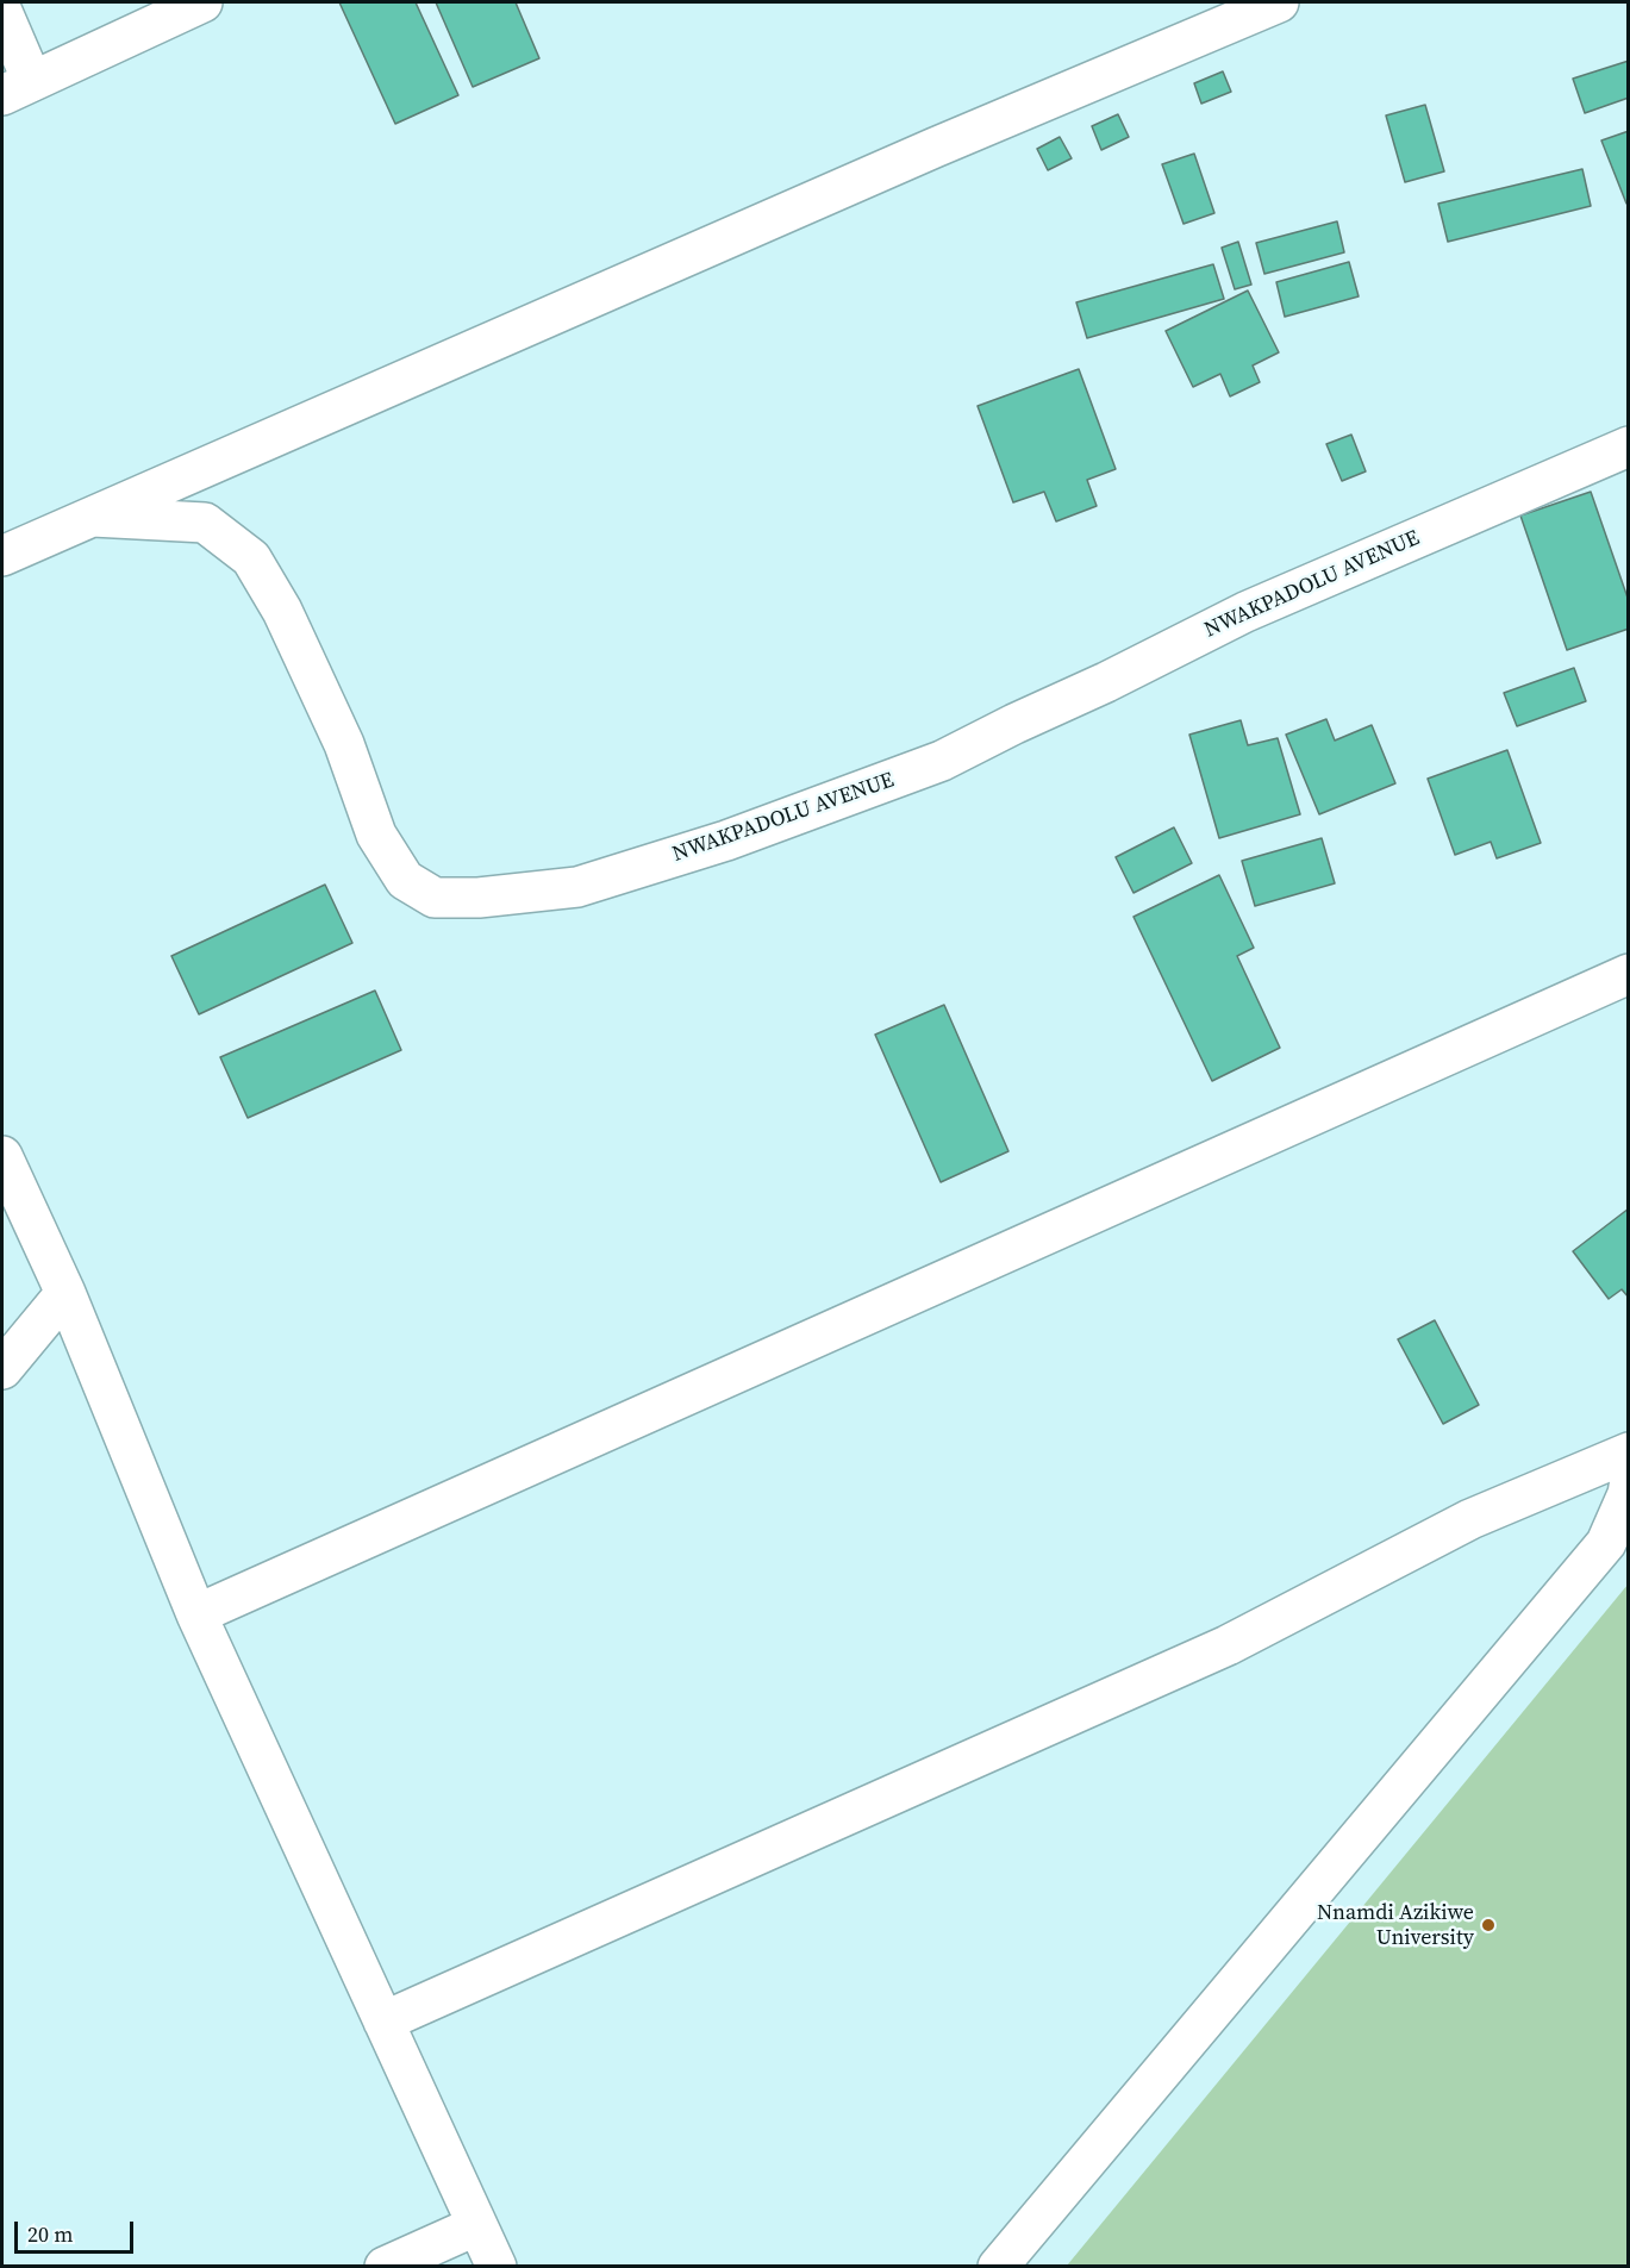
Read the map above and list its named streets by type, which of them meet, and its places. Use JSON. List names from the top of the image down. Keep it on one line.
{"streets":{"street":["NWAKPADOLU AVENUE"]},"places":["Nnamdi Azikiwe University"],"scale_bar":"20 m"}
